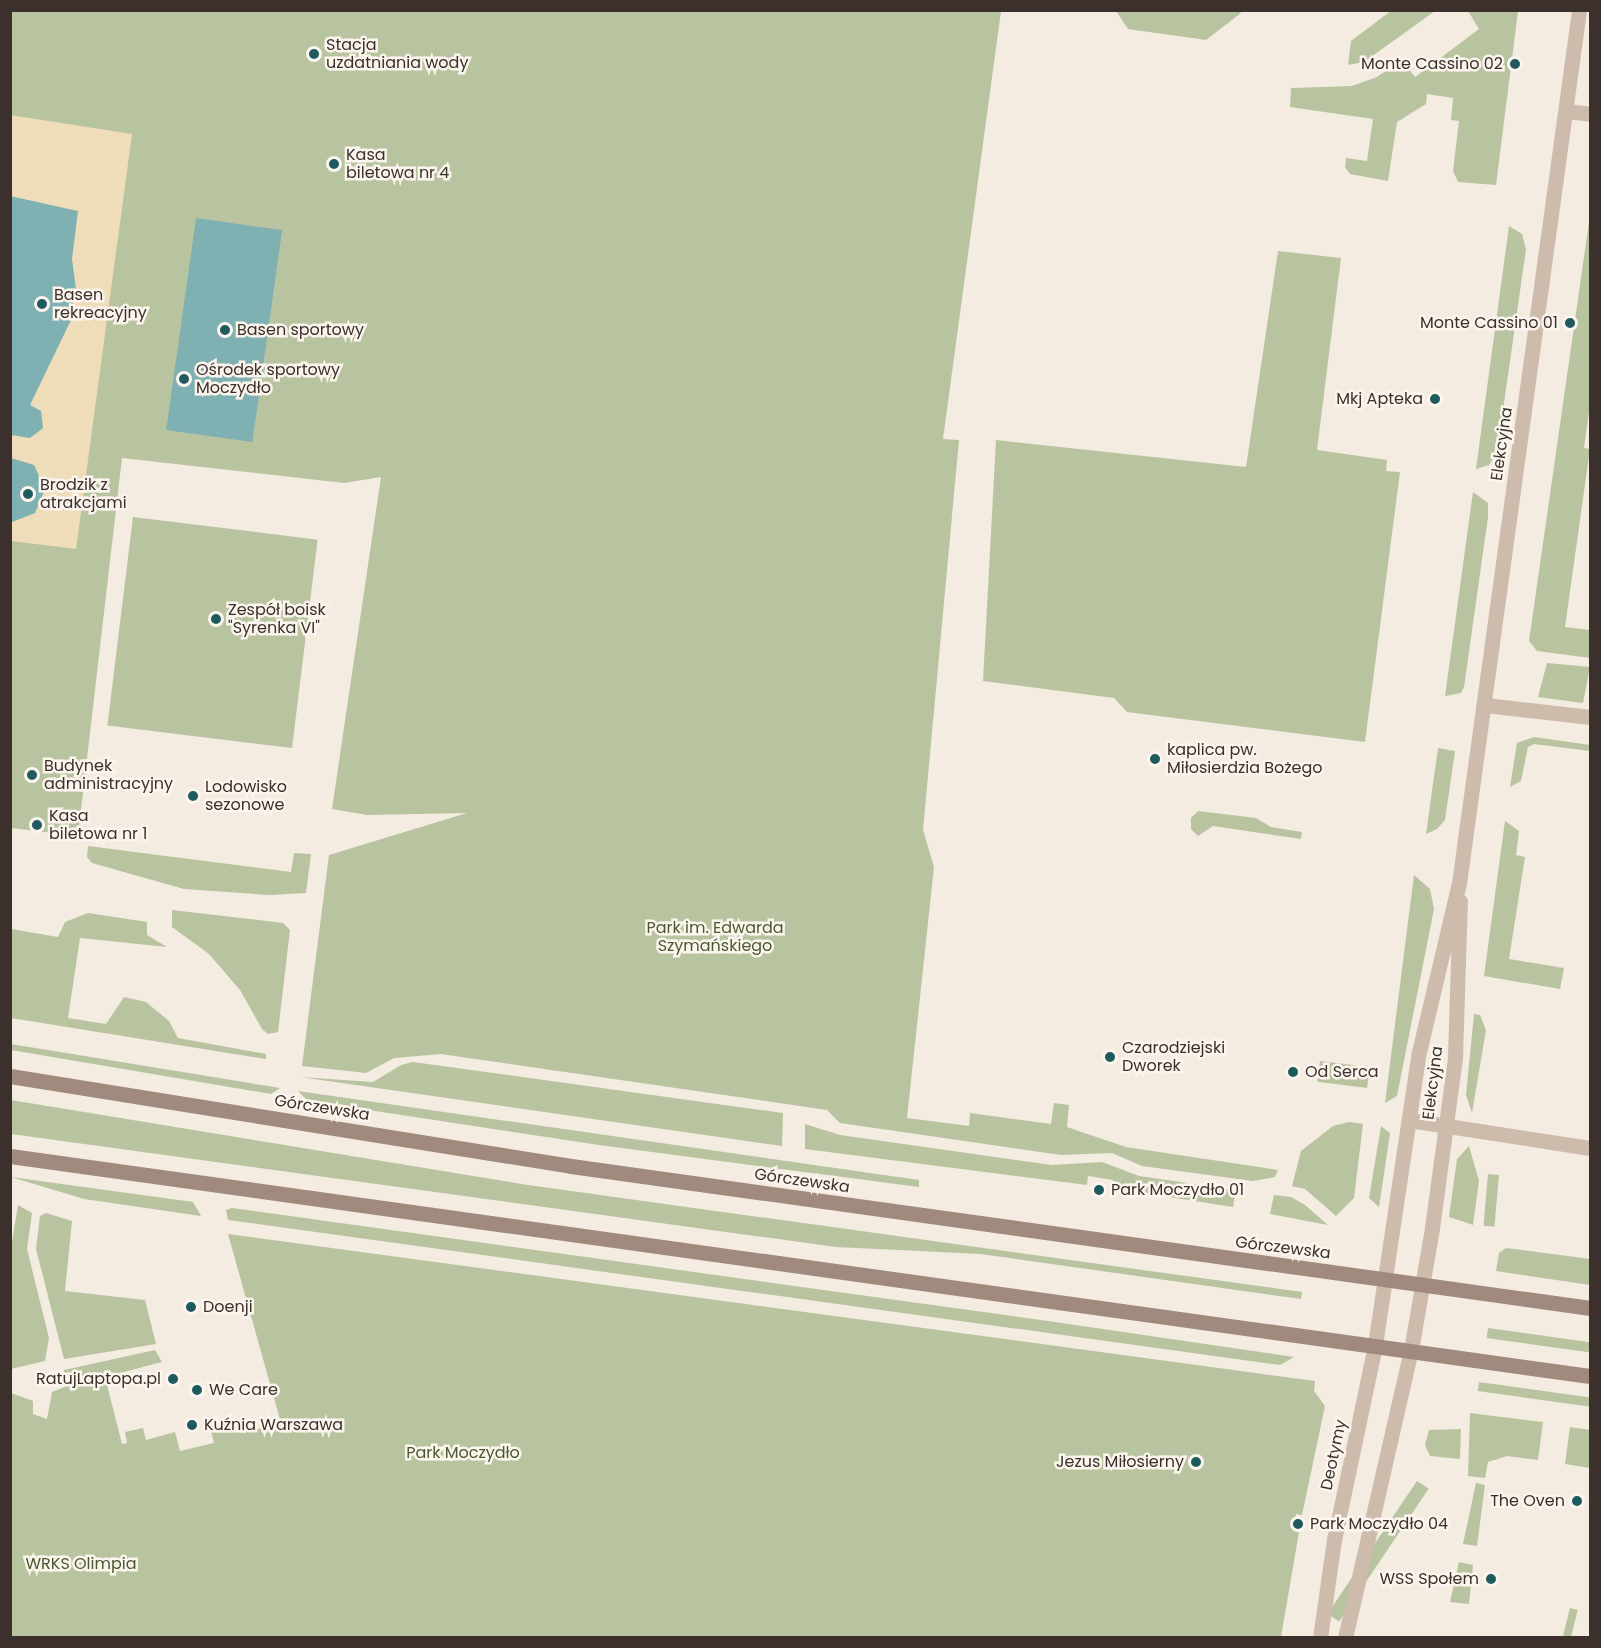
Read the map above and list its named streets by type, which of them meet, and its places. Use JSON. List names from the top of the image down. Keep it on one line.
{"streets":{"main road":["Górczewska"],"street":["Elekcyjna","Deotymy"]},"crossings":[["Elekcyjna","Górczewska"],["Elekcyjna","Deotymy"],["Górczewska","Deotymy"]],"parks":["Park im. Edwarda Szymańskiego","Park Moczydło","WRKS Olimpia"],"places":["Stacja uzdatniania wody","Monte Cassino 02","Kasa biletowa nr 4","Basen rekreacyjny","Monte Cassino 01","Basen sportowy","Ośrodek sportowy Moczydło","Mkj Apteka","Brodzik z atrakcjami","Zespół boisk \"Syrenka VI\"","kaplica pw. Miłosierdzia Bożego","Budynek administracyjny","Lodowisko sezonowe","Kasa biletowa nr 1","Czarodziejski Dworek","Od Serca","Park Moczydło 01","Doenji","RatujLaptopa.pl","We Care","Kuźnia Warszawa","Jezus Miłosierny","The Oven","Park Moczydło 04","WSS Społem"]}
